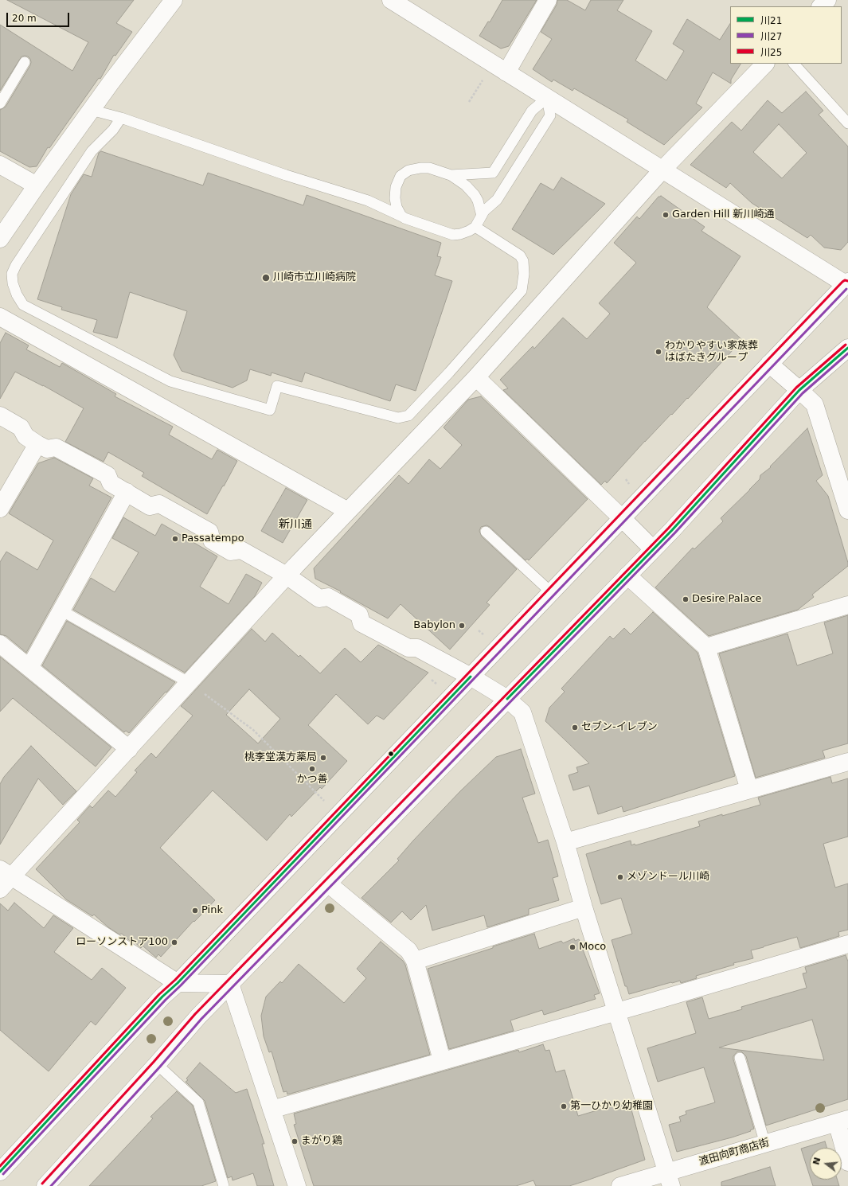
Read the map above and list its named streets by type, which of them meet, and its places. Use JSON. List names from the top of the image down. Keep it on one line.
{"streets":{"street":["渡田向町商店街"]},"districts":["新川通"],"places":["Garden Hill 新川崎通","川崎市立川崎病院","わかりやすい家族葬 はばたきグループ","Passatempo","Desire Palace","Babylon","セブン-イレブン","桃李堂漢方薬局","かつ善","メゾンドール川崎","Pink","ローソンストア100","Moco","第一ひかり幼稚園","まがり鶏"],"lines":["transit line 川25","transit line 川27","transit line 川21"],"legend":["川21","川27","川25"],"scale_bar":"20 m","north":"left"}
